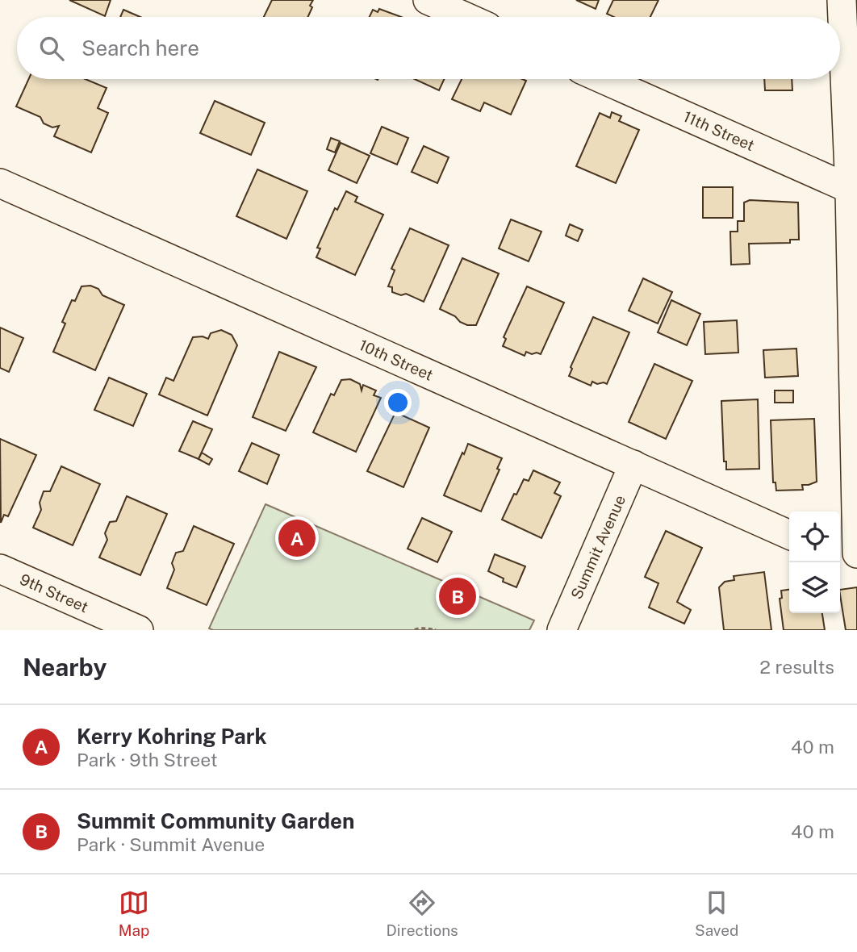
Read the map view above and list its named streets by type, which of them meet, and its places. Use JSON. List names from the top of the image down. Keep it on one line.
{"streets":{"street":["11th Street","10th Street","Summit Avenue","9th Street"]},"crossings":[["10th Street","Summit Avenue"]],"page":{"search":"Search here","pins":["A","B"],"heading":["Nearby","2 results"],"list":[{"mark":"A","name":"Kerry Kohring Park","note":"Park · 9th Street","value":"40 m"},{"mark":"B","name":"Summit Community Garden","note":"Park · Summit Avenue","value":"40 m"}],"nav":["Map","Directions","Saved"]}}
